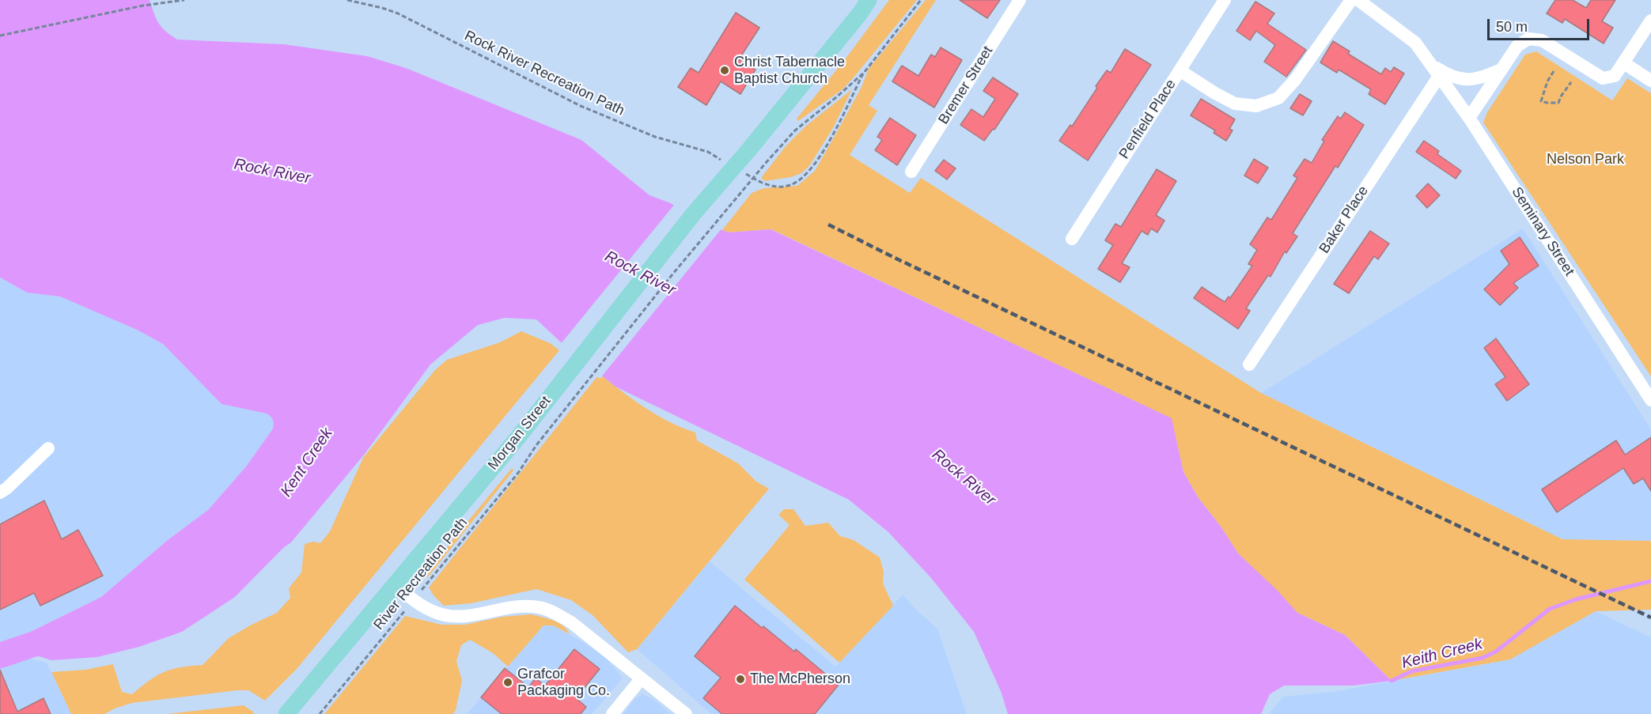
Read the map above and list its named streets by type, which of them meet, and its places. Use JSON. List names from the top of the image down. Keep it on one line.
{"streets":{"main road":["Morgan Street"],"street":["Bremer Street","Penfield Place","Baker Place","Seminary Street"],"path":["Rock River Recreation Path","River Recreation Path"]},"crossings":[["Baker Place","Seminary Street"]],"water":["Rock River","Kent Creek","Keith Creek"],"parks":["Nelson Park"],"places":["Christ Tabernacle Baptist Church","The McPherson","Grafcor Packaging Co."],"scale_bar":"50 m"}
